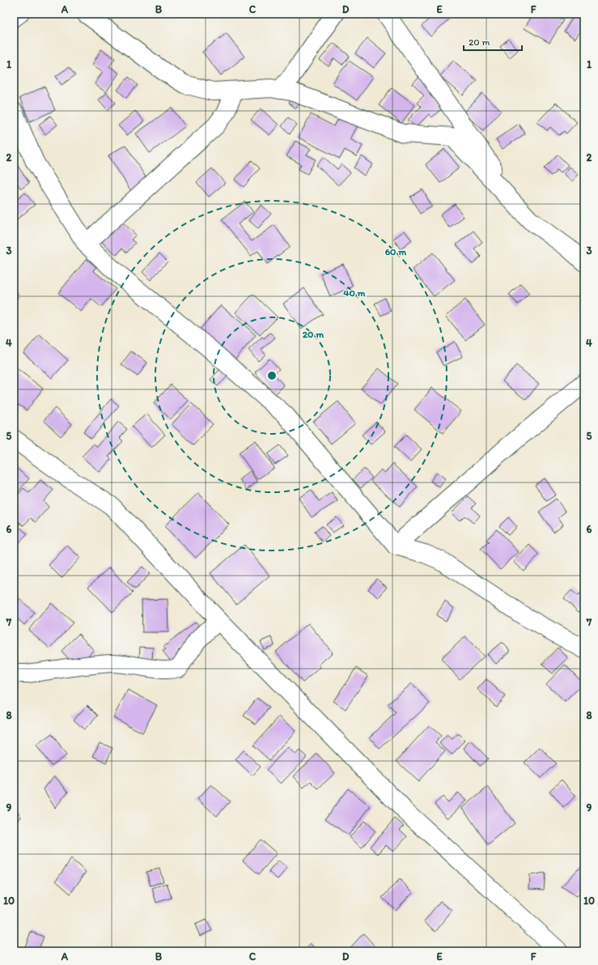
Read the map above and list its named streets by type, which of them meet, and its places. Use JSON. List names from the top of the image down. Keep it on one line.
{"scale_bar":"20 m","grid":{"columns":["A","B","C","D","E","F"],"rows":["1","2","3","4","5","6","7","8","9","10"]},"rings":["60 m","40 m","20 m"]}
